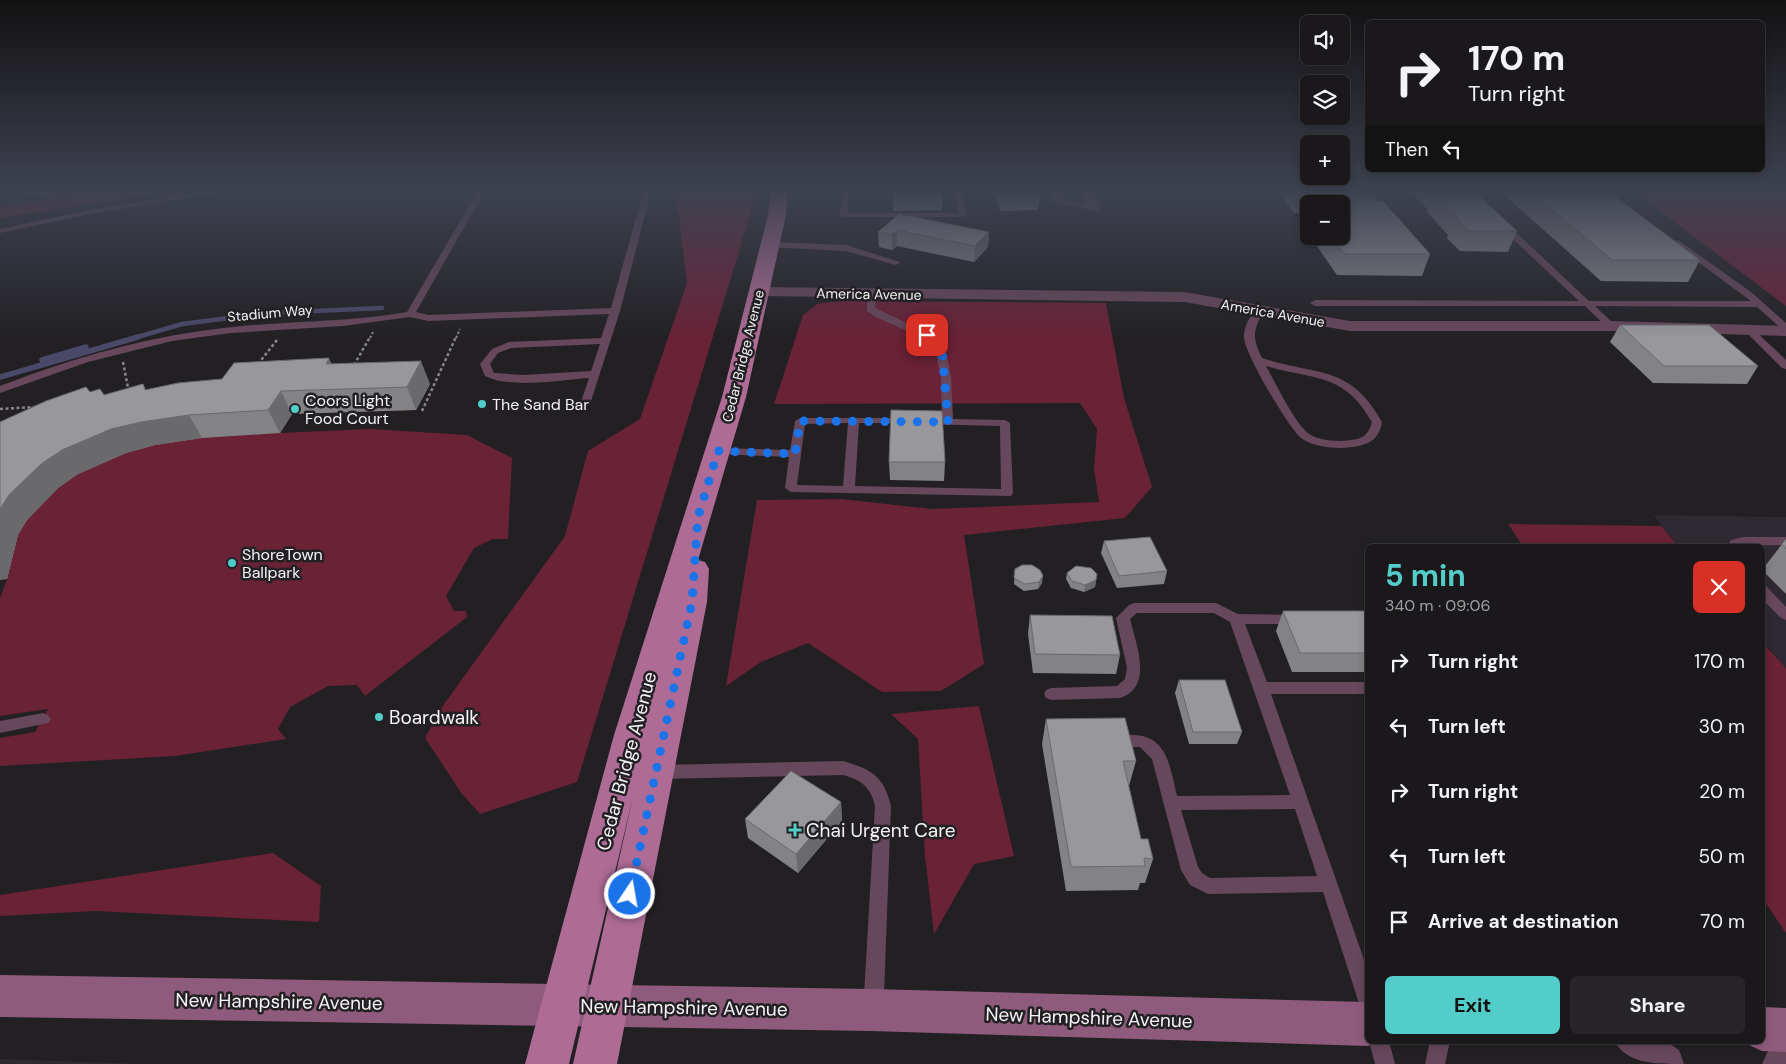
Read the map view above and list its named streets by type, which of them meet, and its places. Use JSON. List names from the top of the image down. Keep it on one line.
{"streets":{"main road":["Cedar Bridge Avenue","New Hampshire Avenue"],"street":["America Avenue"],"lane":["Stadium Way"]},"crossings":[["America Avenue","Cedar Bridge Avenue"],["Cedar Bridge Avenue","New Hampshire Avenue"]],"places":{"other":["The Sand Bar","Coors Light Food Court","ShoreTown Ballpark","Boardwalk"],"health":["Chai Urgent Care"]},"page":{"map_buttons":["+","−"],"turn":["170 m","Turn right"],"then":"Then","heading":["5 min","340 m · 09:06"],"list":[{"name":"Turn right","value":"170 m"},{"name":"Turn left","value":"30 m"},{"name":"Turn right","value":"20 m"},{"name":"Turn left","value":"50 m"},{"name":"Arrive at destination","value":"70 m"}],"buttons":["Exit","Share"]}}
